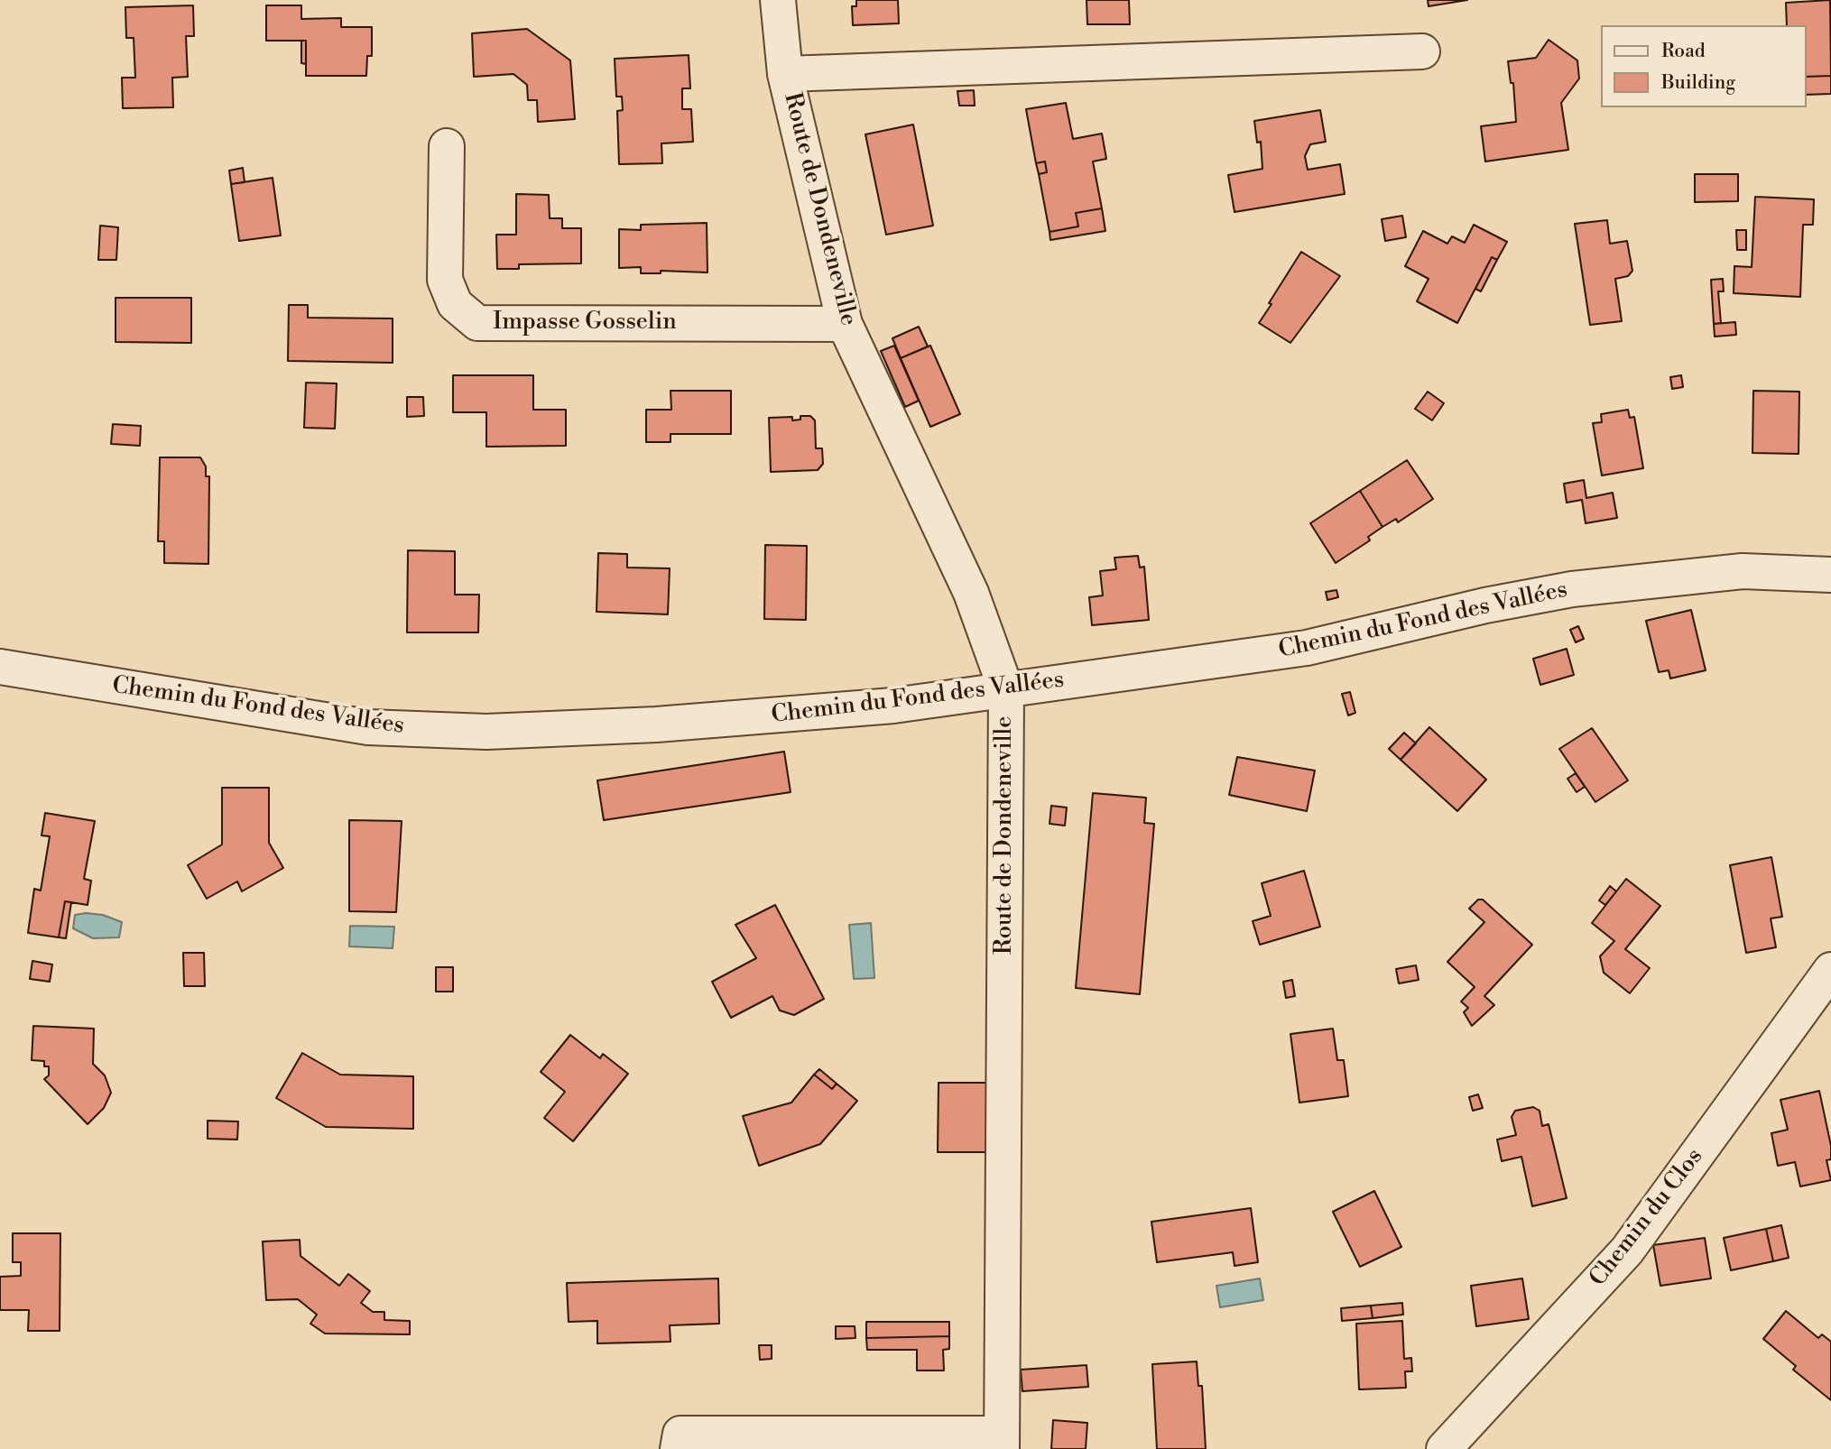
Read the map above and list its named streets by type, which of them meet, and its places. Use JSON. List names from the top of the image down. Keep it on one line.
{"streets":{"street":["Route de Dondeneville","Impasse Gosselin","Chemin du Fond des Vallées","Chemin du Clos"]},"crossings":[["Route de Dondeneville","Impasse Gosselin"],["Route de Dondeneville","Chemin du Fond des Vallées"]],"legend":["Road","Building"]}
